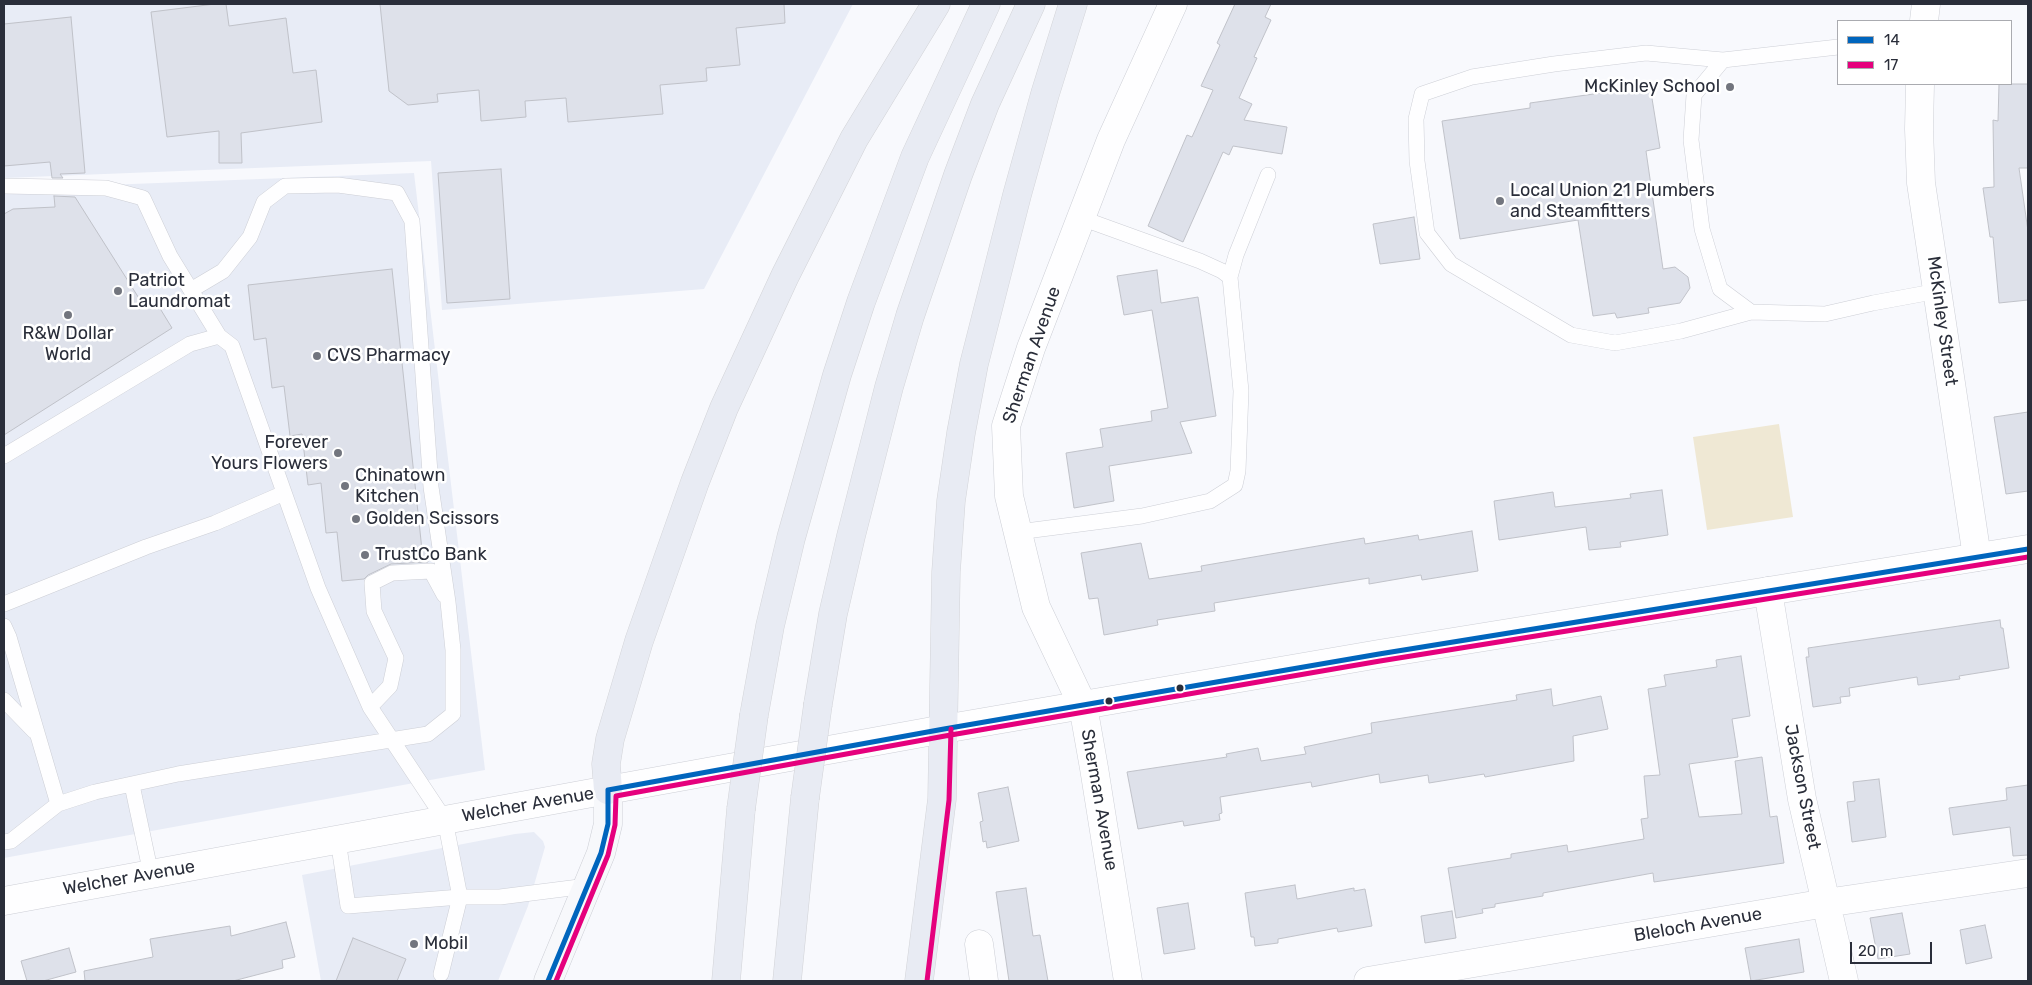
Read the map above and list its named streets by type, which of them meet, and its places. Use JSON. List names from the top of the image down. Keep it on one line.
{"streets":{"street":["McKinley Street","Sherman Avenue","Jackson Street","Welcher Avenue","Bleloch Avenue"]},"crossings":[["McKinley Street","Welcher Avenue"],["Sherman Avenue","Welcher Avenue"],["Jackson Street","Welcher Avenue"],["Jackson Street","Bleloch Avenue"]],"places":["McKinley School","Local Union 21 Plumbers and Steamfitters","Patriot Laundromat","R&W Dollar World","CVS Pharmacy","Forever Yours Flowers","Chinatown Kitchen","Golden Scissors","TrustCo Bank","Mobil"],"lines":["transit line 14","transit line 17"],"legend":["14","17"],"scale_bar":"20 m"}
